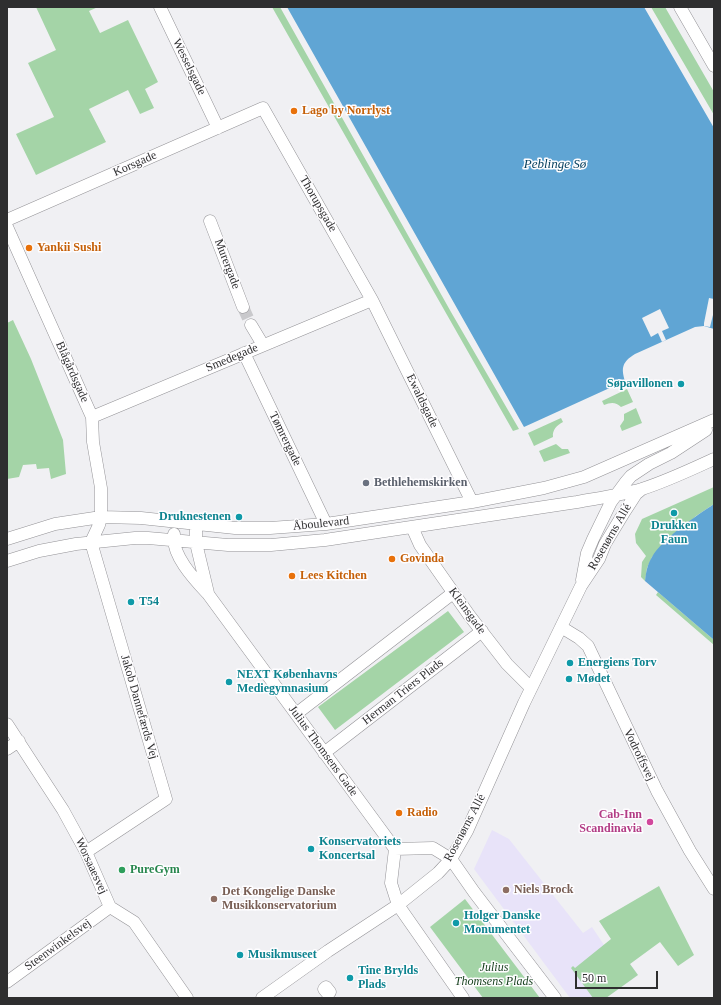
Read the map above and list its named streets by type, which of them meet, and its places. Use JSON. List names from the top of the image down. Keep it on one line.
{"streets":{"street":["Wesselsgade","Korsgade","Thorupsgade","Murergade","Smedegade","Blågårdsgade","Ewaldsgade","Tømrergade","Åboulevard","Rosenørns Allé","Kleinsgade","Herman Triers Plads","Jakob Dannefærds Vej","Julius Thomsens Gade","Vodroffsvej","Worsaaesvej","Steenwinkelsvej"]},"crossings":[["Wesselsgade","Korsgade"],["Korsgade","Thorupsgade"],["Thorupsgade","Smedegade"],["Thorupsgade","Ewaldsgade"],["Smedegade","Blågårdsgade"],["Smedegade","Ewaldsgade"],["Smedegade","Tømrergade"],["Blågårdsgade","Åboulevard"],["Ewaldsgade","Åboulevard"],["Tømrergade","Åboulevard"],["Åboulevard","Rosenørns Allé"],["Åboulevard","Kleinsgade"],["Åboulevard","Jakob Dannefærds Vej"],["Åboulevard","Julius Thomsens Gade"],["Rosenørns Allé","Kleinsgade"],["Rosenørns Allé","Vodroffsvej"],["Kleinsgade","Herman Triers Plads"],["Herman Triers Plads","Julius Thomsens Gade"],["Jakob Dannefærds Vej","Worsaaesvej"],["Worsaaesvej","Steenwinkelsvej"]],"water":["Peblinge Sø"],"parks":["Julius Thomsens Plads"],"places":["Lago by Norrlyst","Yankii Sushi","Søpavillonen","Bethlehemskirken","Drukken Faun","Druknestenen","Govinda","Lees Kitchen","T54","Energiens Torv","Mødet","NEXT Københavns Mediegymnasium","Radio","Cab-Inn Scandinavia","Konservatoriets Koncertsal","PureGym","Niels Brock","Det Kongelige Danske Musikkonservatorium","Holger Danske Monumentet","Musikmuseet","Tine Brylds Plads"],"scale_bar":"50 m"}
